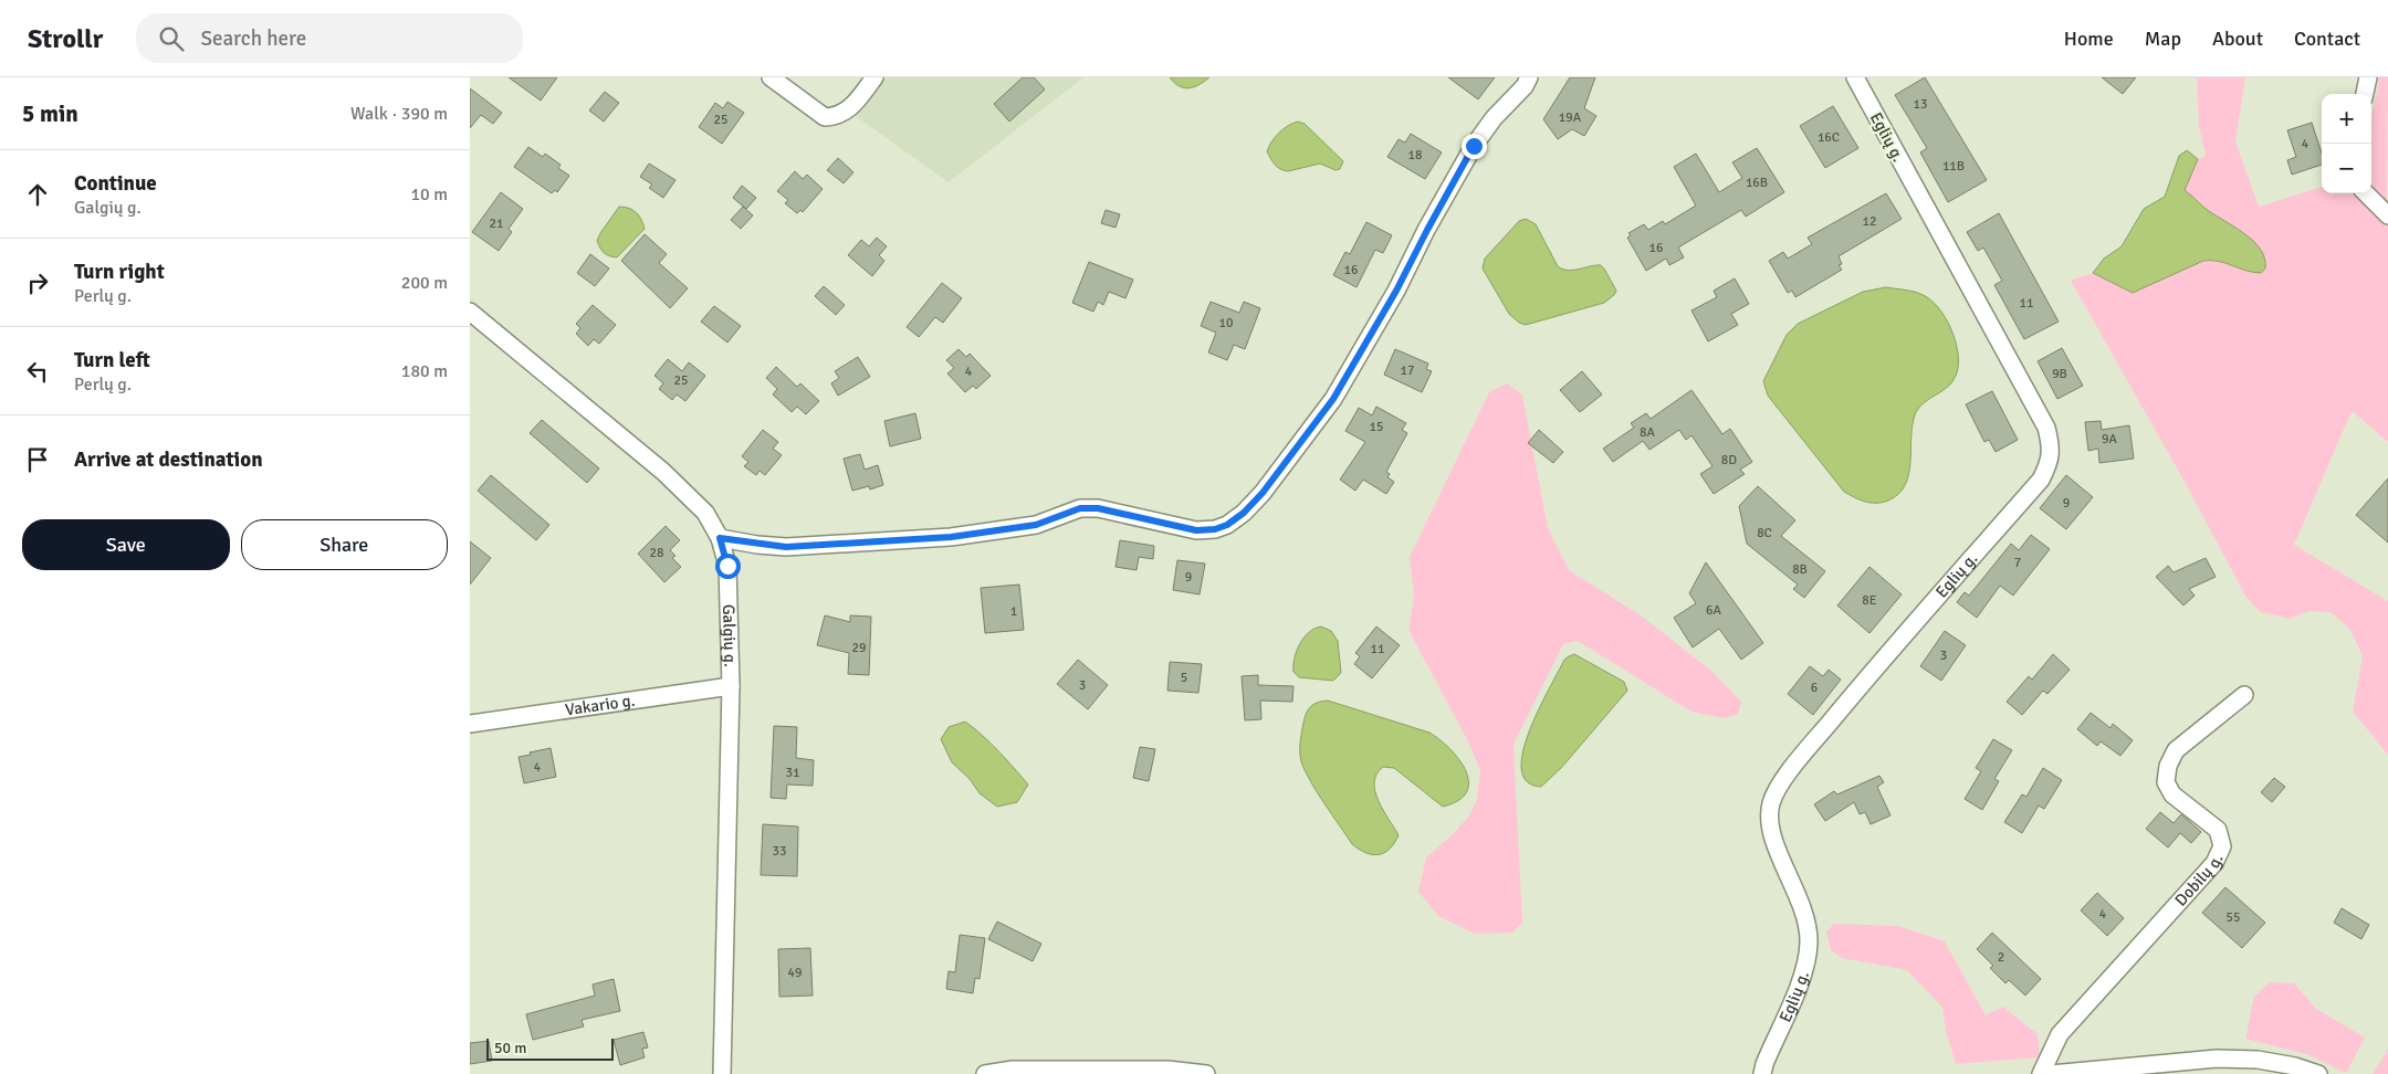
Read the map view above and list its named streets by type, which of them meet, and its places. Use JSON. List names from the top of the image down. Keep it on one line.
{"streets":{"street":["Eglių g.","Galgių g.","Vakario g.","Dobilų g."]},"crossings":[["Galgių g.","Vakario g."]],"house_numbers":["13","19A","25","16C","4","18","11B","16B","12","21","16","16","11","10","17","4","9B","25","15","8A","9A","8D","9","8C","28","7","8B","9","8E","6A","1","29","11","3","5","3","6","4","31","33","4","55","2","49"],"scale_bar":"50 m","page":{"header":"Strollr","search":"Search here","nav":["Home","Map","About","Contact"],"heading":["5 min","Walk · 390 m"],"map_buttons":["+","−"],"list":[["Continue","Galgių g.","10 m"],["Turn right","Perlų g.","200 m"],["Turn left","Perlų g.","180 m"],"Arrive at destination"],"buttons":["Save","Share"],"scale":"50 m"}}
